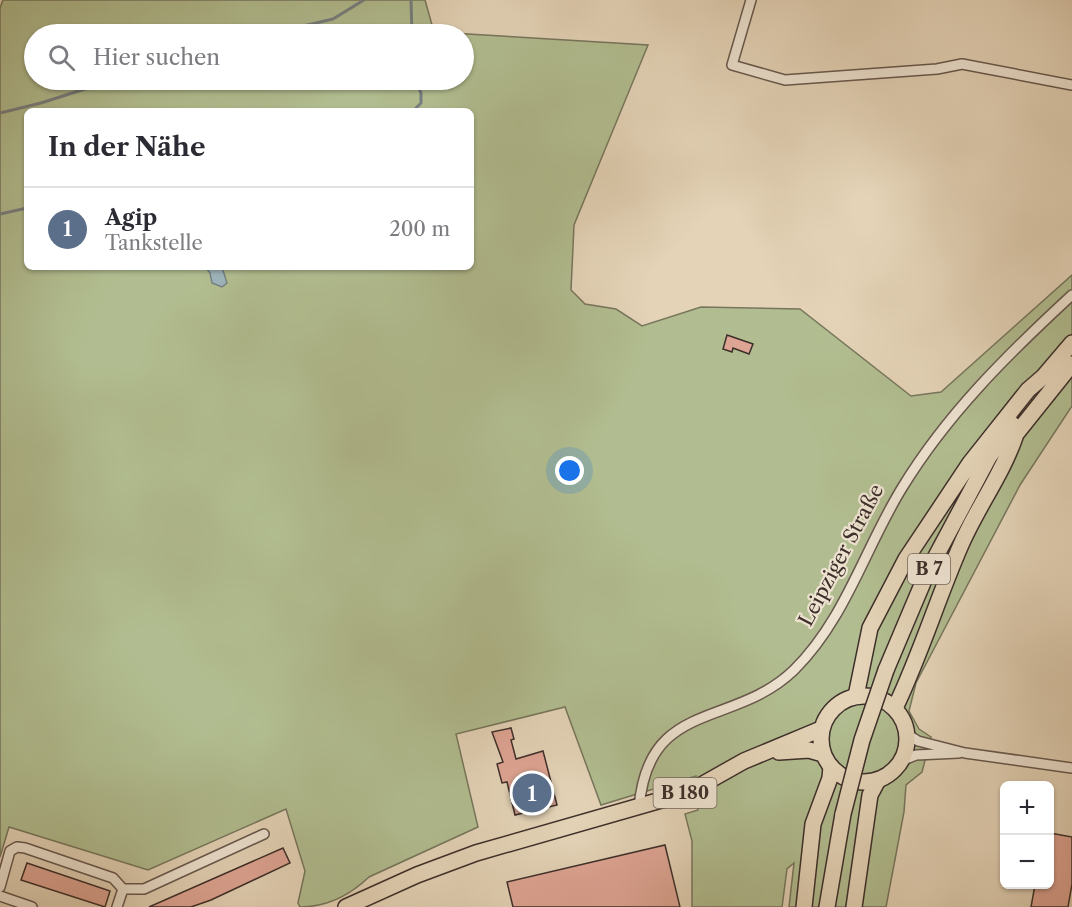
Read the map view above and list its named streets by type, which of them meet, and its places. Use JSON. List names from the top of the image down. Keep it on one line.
{"streets":{"main road":["B 7","B 180"],"street":["Leipziger Straße"]},"crossings":[["Leipziger Straße","B 180"]],"page":{"search":"Hier suchen","heading":"In der Nähe","list":[{"mark":"1","name":"Agip","note":"Tankstelle","value":"200 m"}],"pins":"1","map_buttons":["+","−"]}}
